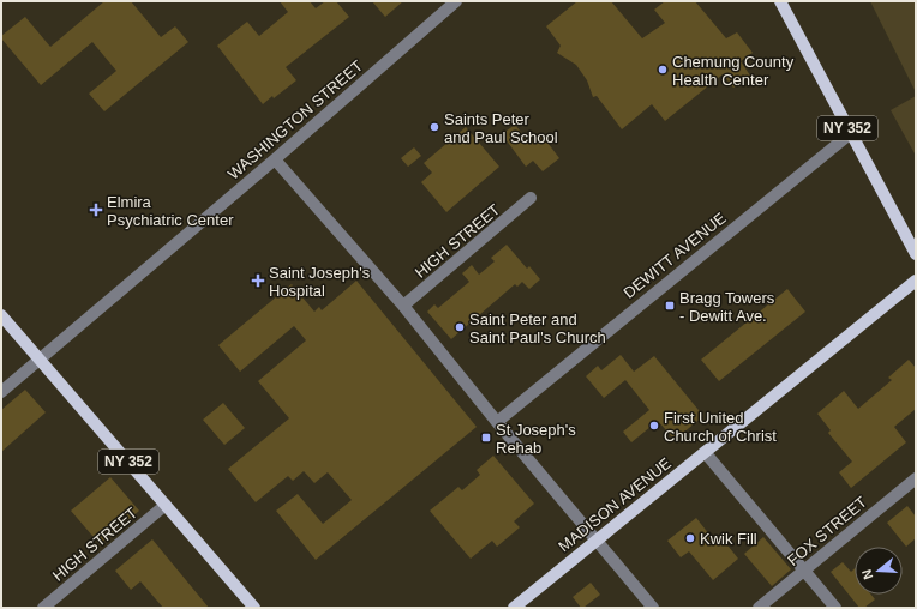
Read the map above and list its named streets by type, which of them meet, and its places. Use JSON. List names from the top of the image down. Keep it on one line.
{"streets":{"main road":["NY 352","MADISON AVENUE"],"street":["WASHINGTON STREET","HIGH STREET","DEWITT AVENUE","FOX STREET"]},"crossings":[["WASHINGTON STREET","NY 352"],["NY 352","HIGH STREET"],["NY 352","DEWITT AVENUE"]],"places":{"other":["Chemung County Health Center","Saints Peter and Paul School","Saint Peter and Saint Paul's Church","First United Church of Christ","Kwik Fill"],"health":["Elmira Psychiatric Center","Saint Joseph's Hospital"],"transit":["Bragg Towers - Dewitt Ave.","St Joseph's Rehab"]},"north":"left"}
